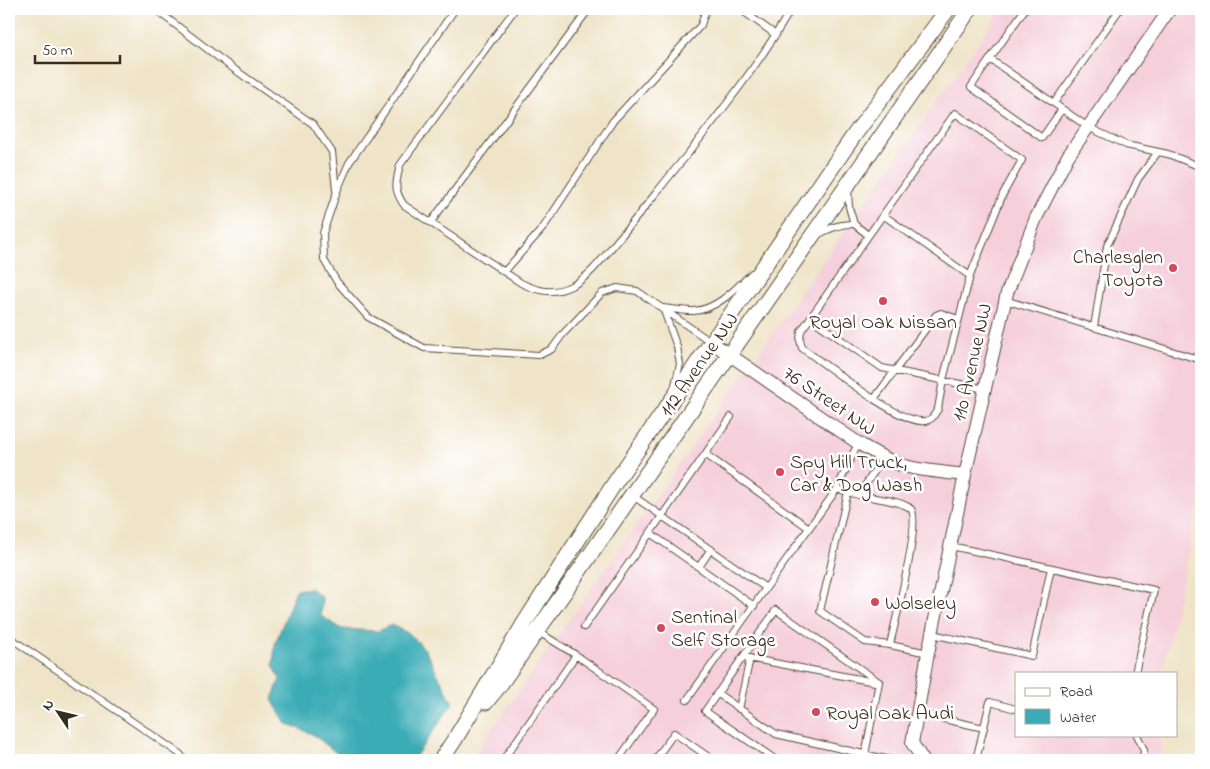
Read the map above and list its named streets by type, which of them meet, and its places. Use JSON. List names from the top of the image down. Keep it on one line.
{"streets":{"street":["110 Avenue NW","112 Avenue NW","76 Street NW"]},"crossings":[["110 Avenue NW","76 Street NW"],["112 Avenue NW","76 Street NW"]],"places":["Charlesglen Toyota","Royal Oak Nissan","Spy Hill Truck, Car & Dog Wash","Wolseley","Sentinal Self Storage","Royal Oak Audi"],"legend":["Road","Water"],"scale_bar":"50 m","north":"top left"}
